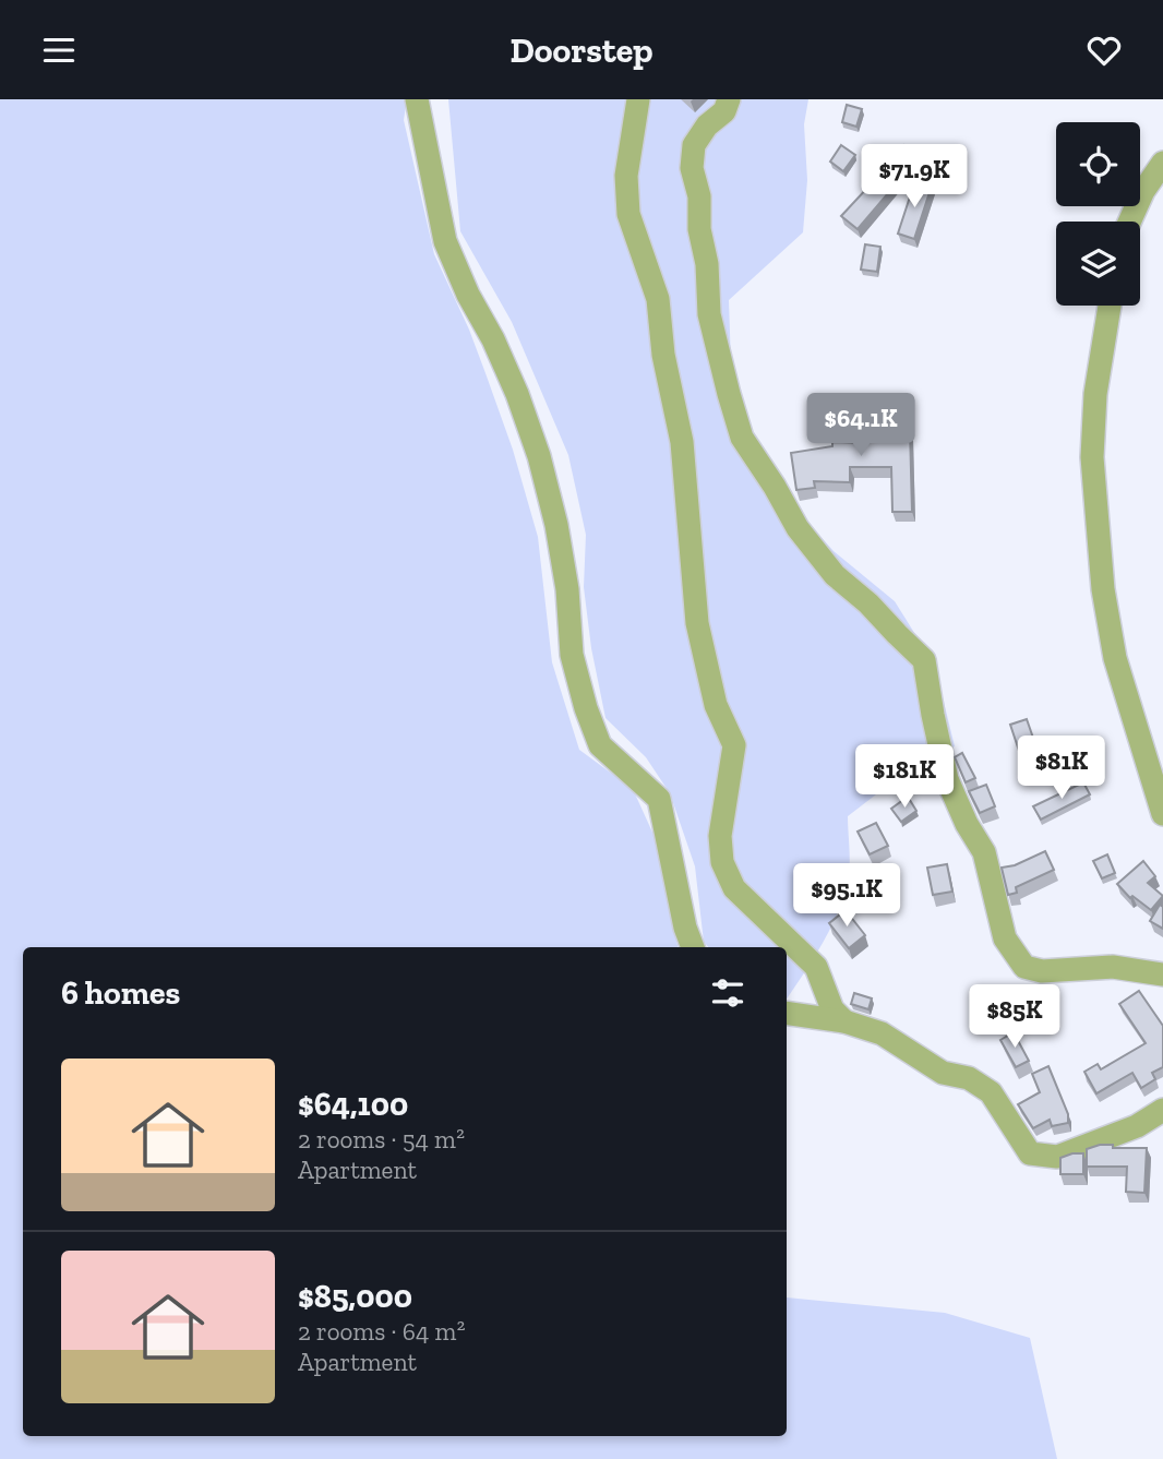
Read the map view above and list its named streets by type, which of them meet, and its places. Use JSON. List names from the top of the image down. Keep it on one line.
{"page":{"header":"Doorstep","price":["$71.9K","$64.1K","$81K","$181K","$95.1K","$85K"],"heading":"6 homes","list":[{"name":"$64,100","note":"2 rooms · 54 m² · Apartment"},{"name":"$85,000","note":"2 rooms · 64 m² · Apartment"}]}}
